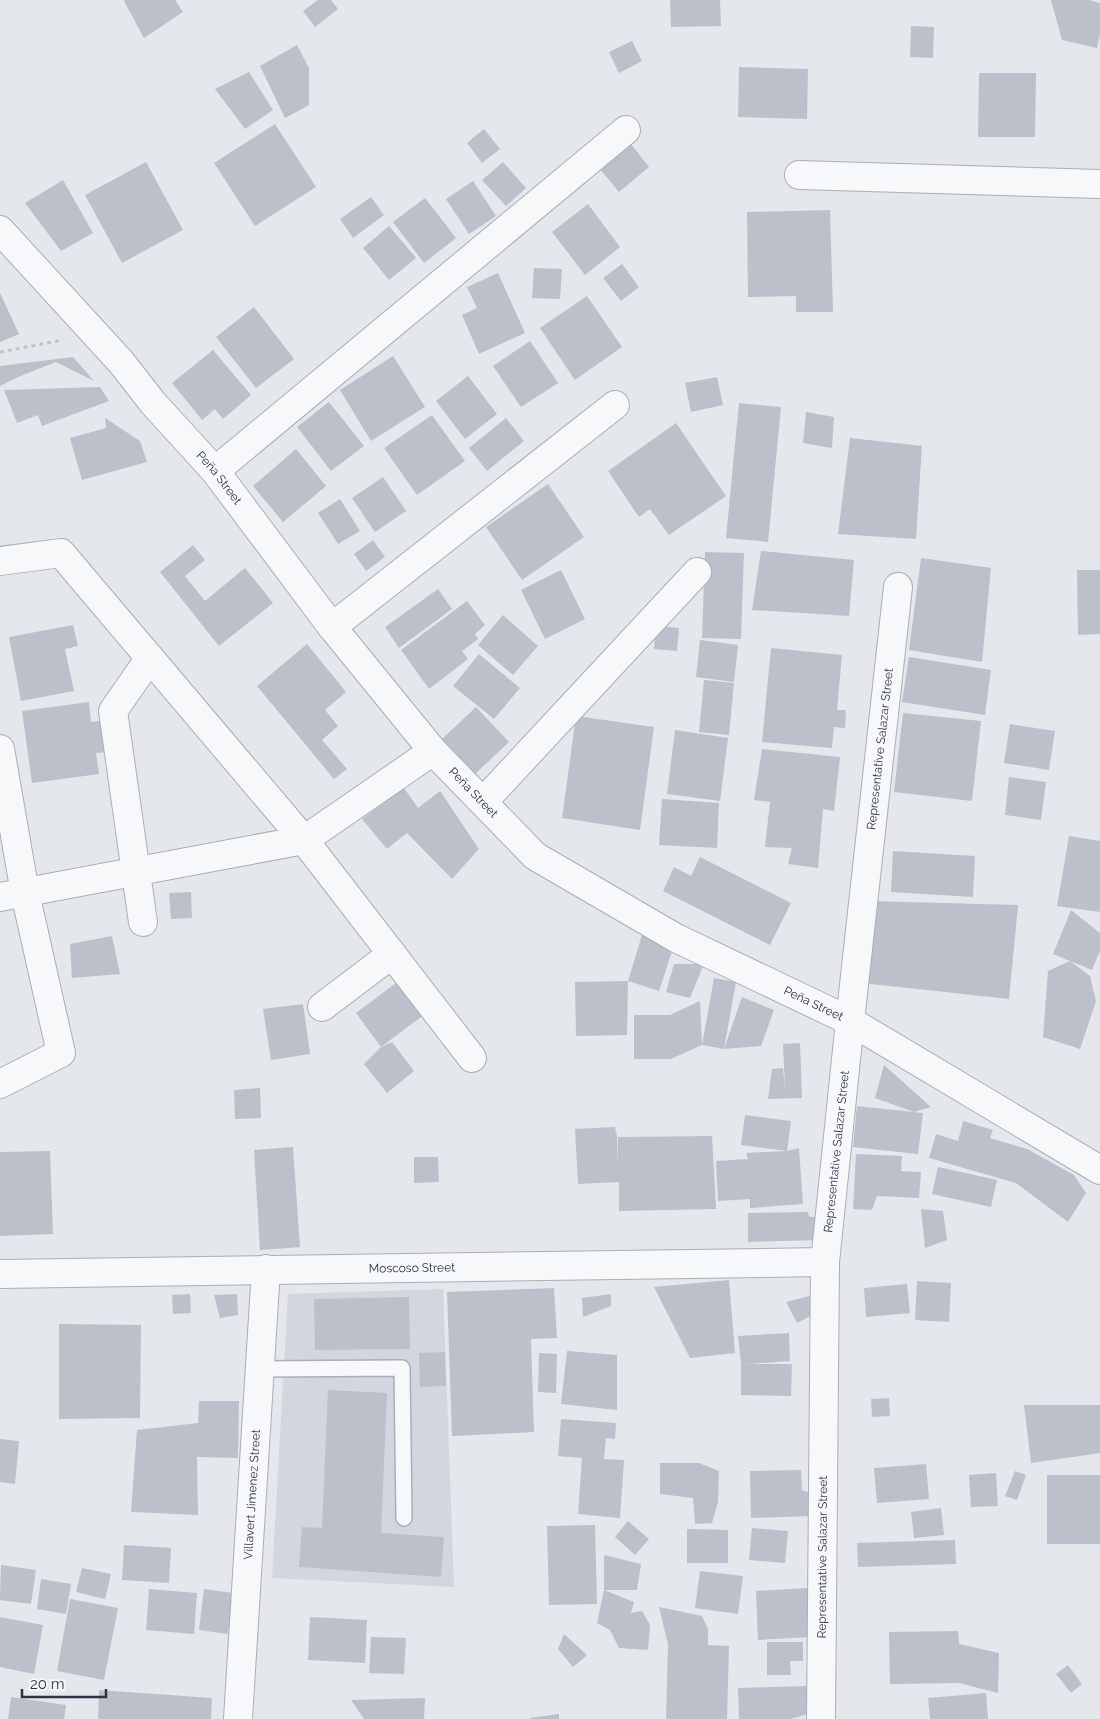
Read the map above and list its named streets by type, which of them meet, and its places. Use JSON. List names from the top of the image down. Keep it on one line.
{"streets":{"street":["Peña Street","Representative Salazar Street","Moscoso Street","Villavert Jimenez Street"]},"crossings":[["Peña Street","Representative Salazar Street"],["Representative Salazar Street","Moscoso Street"],["Moscoso Street","Villavert Jimenez Street"]],"scale_bar":"20 m"}
